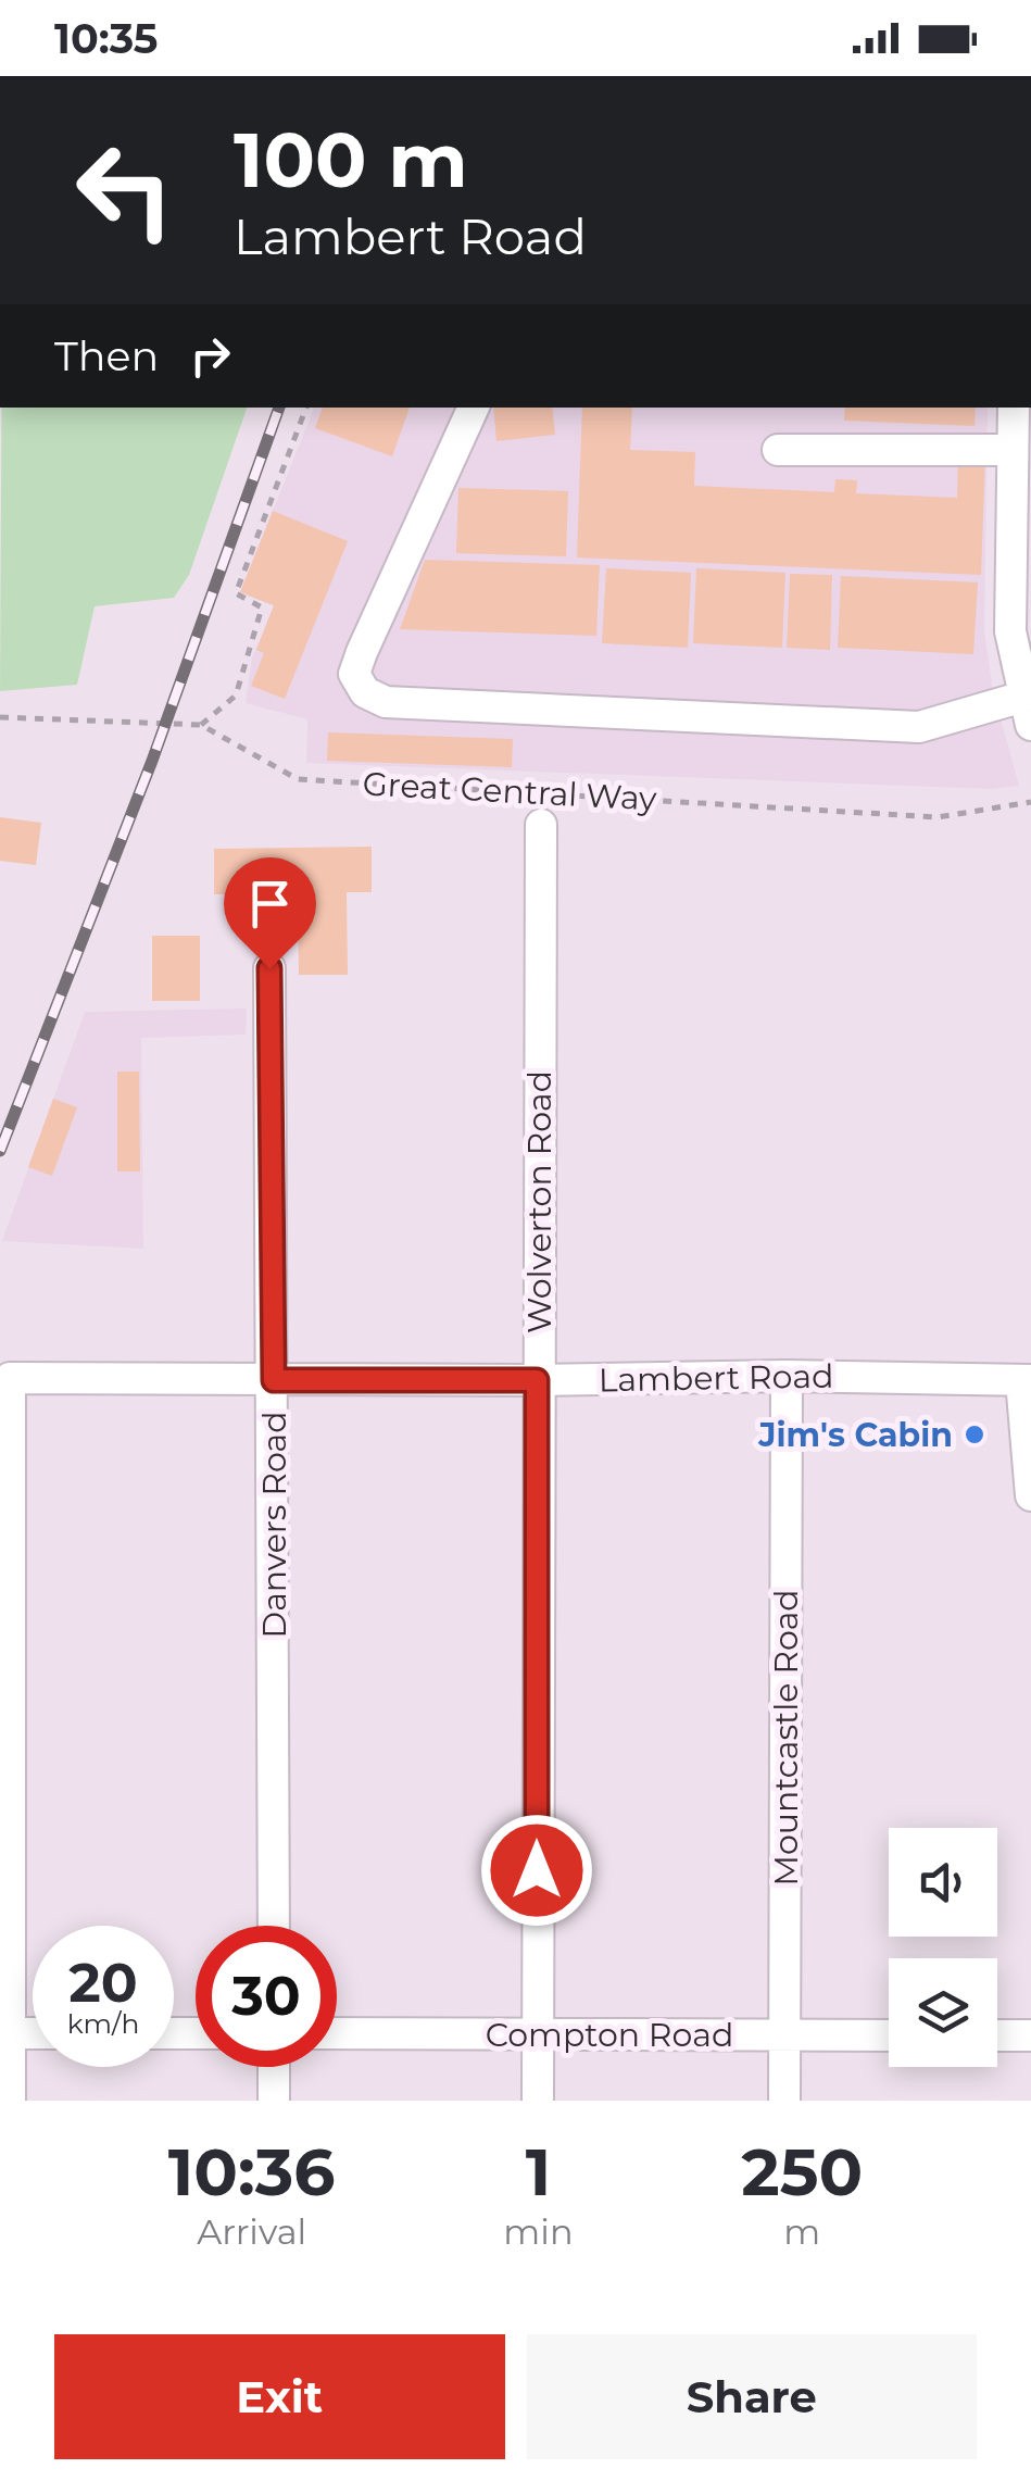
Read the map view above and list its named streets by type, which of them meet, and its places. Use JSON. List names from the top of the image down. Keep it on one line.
{"streets":{"street":["Wolverton Road","Lambert Road","Danvers Road","Mountcastle Road","Compton Road"],"path":["Great Central Way"]},"crossings":[["Wolverton Road","Lambert Road"],["Wolverton Road","Compton Road"],["Lambert Road","Danvers Road"],["Lambert Road","Mountcastle Road"],["Mountcastle Road","Compton Road"]],"places":["Jim's Cabin"],"page":{"status":"10:35","turn":["100 m","Lambert Road"],"then":"Then","speed":"20 km/h","limit":"30","eta":["10:36","Arrival","1","min","250","m"],"buttons":["Exit","Share"]}}
